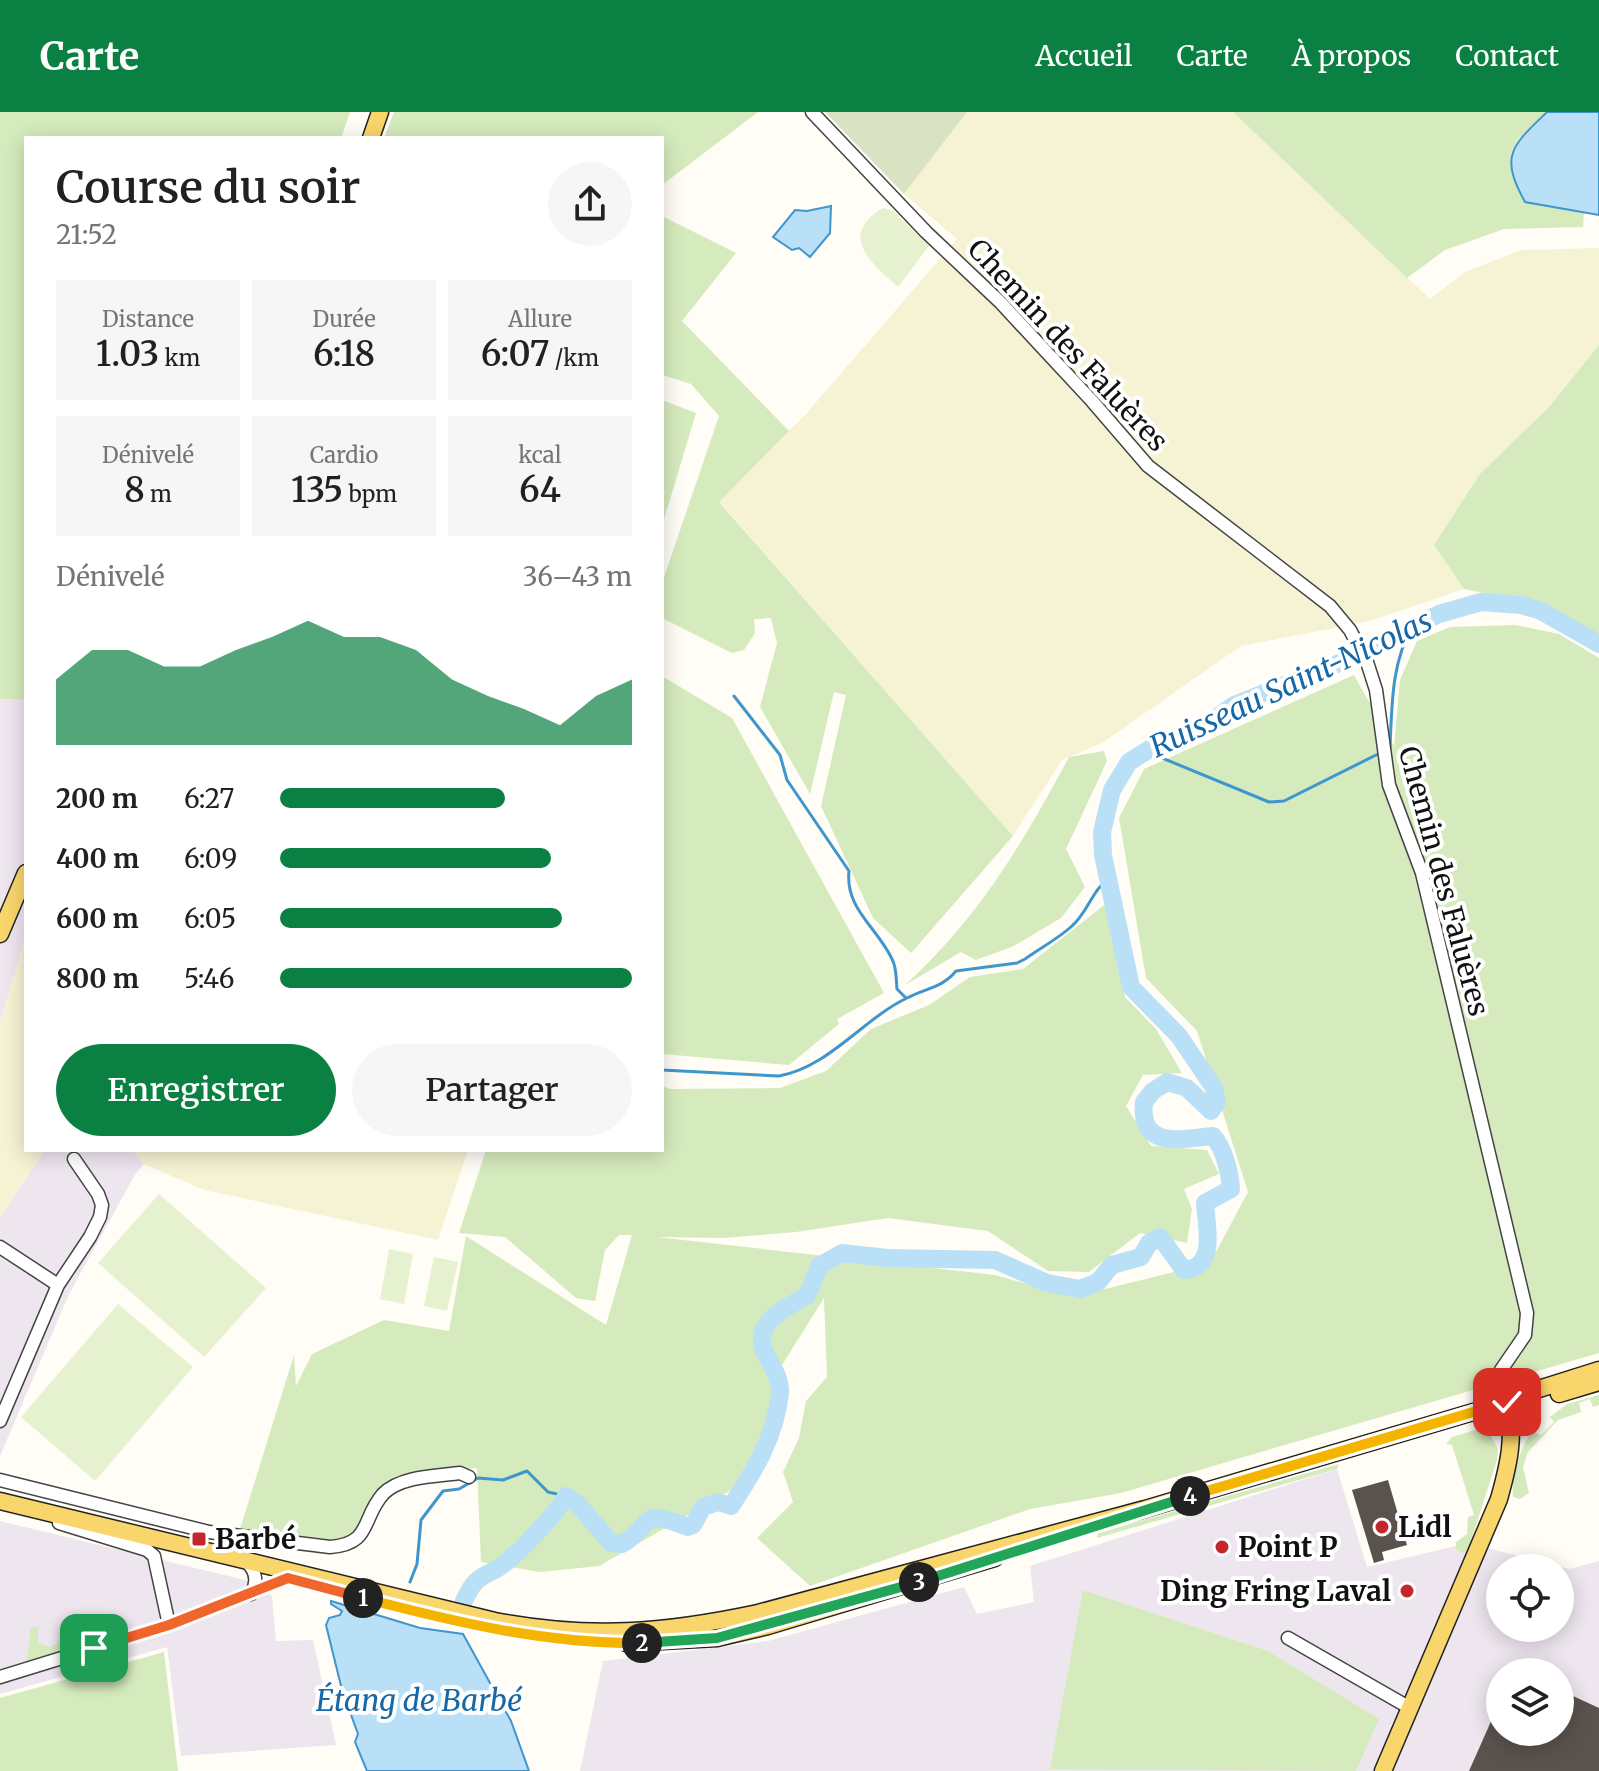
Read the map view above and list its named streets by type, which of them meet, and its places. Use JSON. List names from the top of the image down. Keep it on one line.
{"streets":{"street":["Chemin des Faluères"]},"water":["Ruisseau Saint-Nicolas","Étang de Barbé"],"places":{"other":["Lidl","Point P","Ding Fring Laval"],"transit":["Barbé"]},"page":{"header":"Carte","nav":["Accueil","Carte","À propos","Contact"],"heading":["Course du soir","21:52"],"stats":[["Distance","1.03 km"],["Durée","6:18"],["Allure","6:07 /km"],["Dénivelé","8 m"],["Cardio","135 bpm"],["kcal","64"]],"chart":["Dénivelé","36–43 m"],"list":[{"name":"200 m","note":"6:27"},{"name":"400 m","note":"6:09"},{"name":"600 m","note":"6:05"},{"name":"800 m","note":"5:46"}],"buttons":["Enregistrer","Partager"],"pins":["4","3","1","2"]}}
